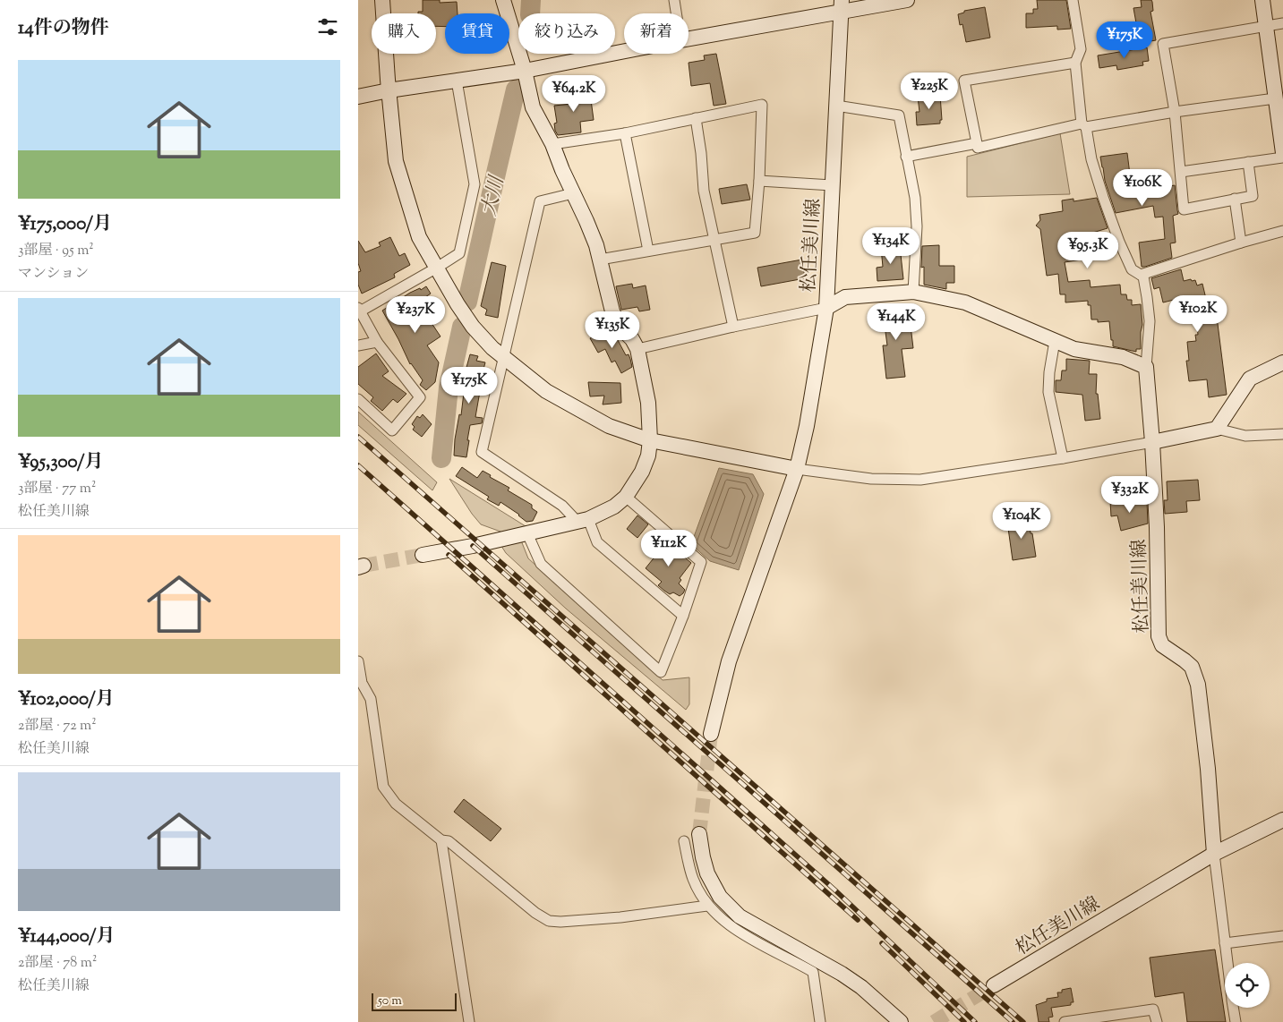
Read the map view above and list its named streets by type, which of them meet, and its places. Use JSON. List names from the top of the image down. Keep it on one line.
{"streets":{"street":["松任美川線"]},"water":["大川"],"scale_bar":"50 m","page":{"heading":"14件の物件","chip":["購入","賃貸","絞り込み","新着"],"price":["¥175K","¥225K","¥64.2K","¥106K","¥134K","¥95.3K","¥102K","¥237K","¥144K","¥135K","¥175K","¥332K","¥104K","¥112K"],"list":[{"name":"¥175,000/月","note":"3部屋 · 95 m² · マンション"},{"name":"¥95,300/月","note":"3部屋 · 77 m² · 松任美川線"},{"name":"¥102,000/月","note":"2部屋 · 72 m² · 松任美川線"},{"name":"¥144,000/月","note":"2部屋 · 78 m² · 松任美川線"}],"scale":"50 m"}}
